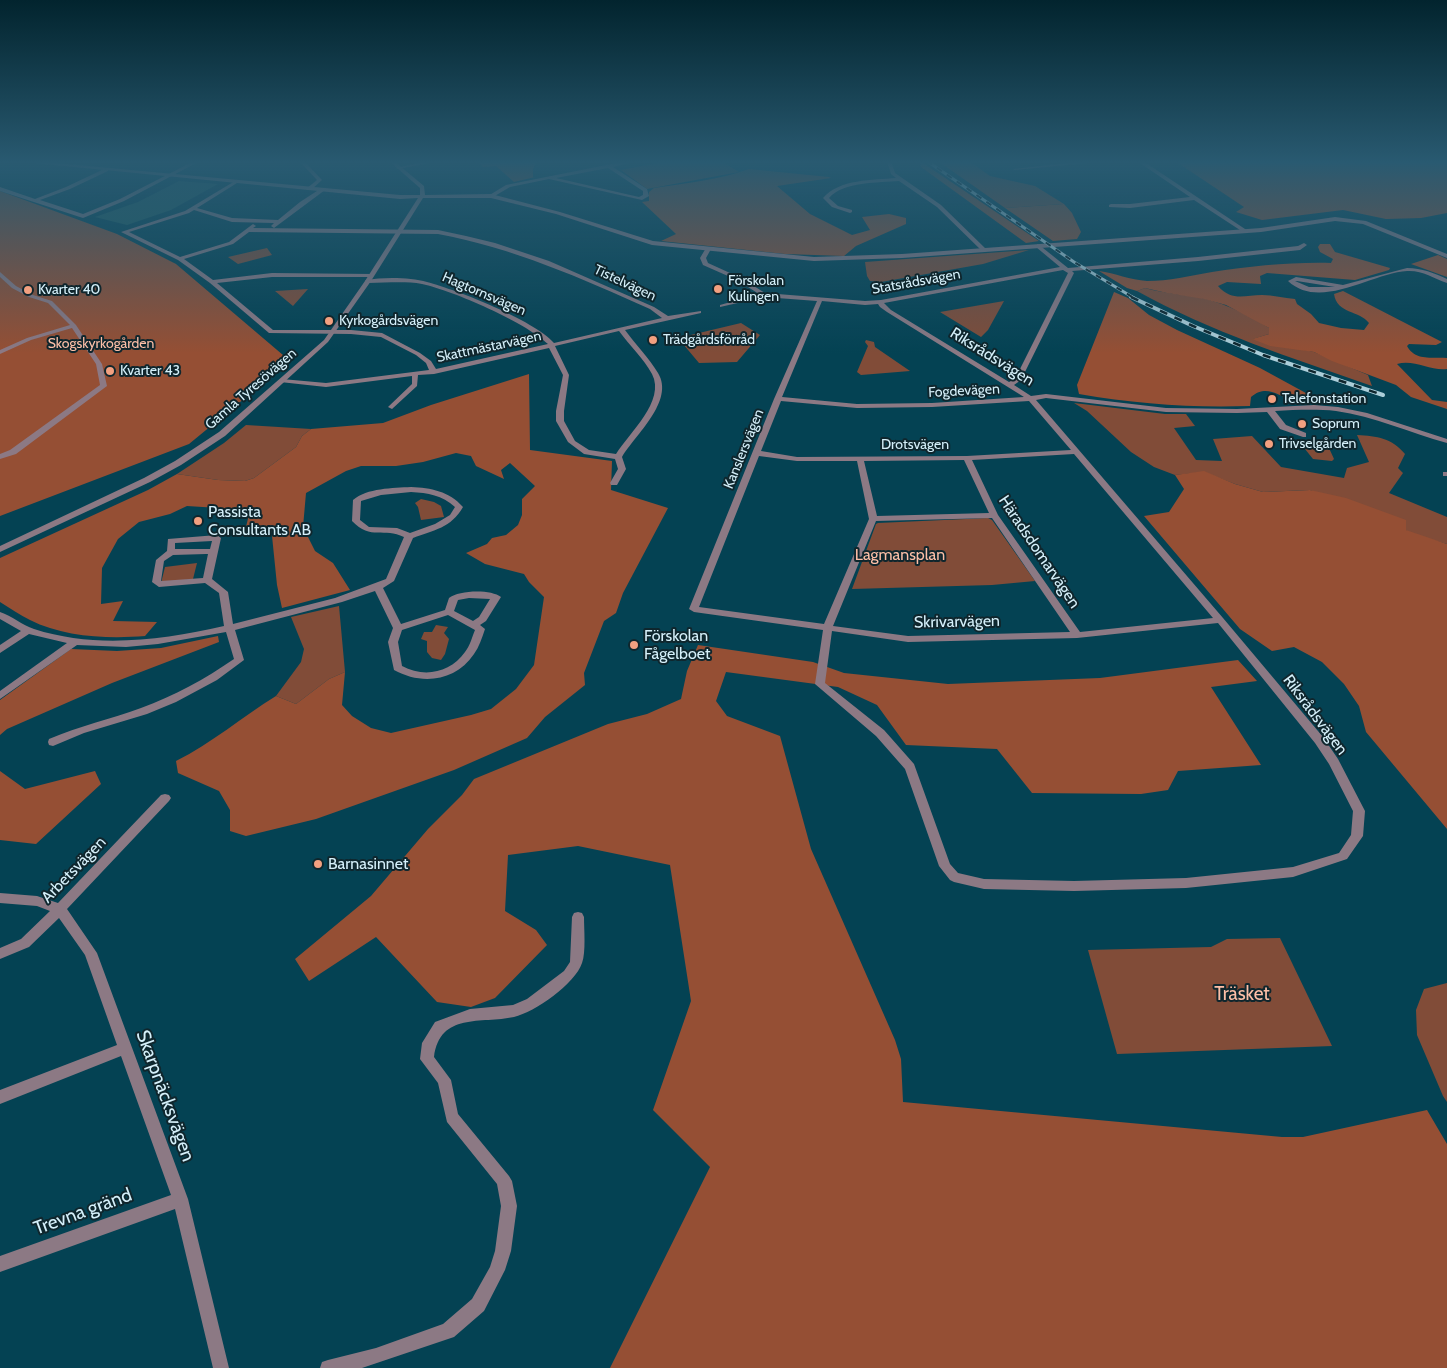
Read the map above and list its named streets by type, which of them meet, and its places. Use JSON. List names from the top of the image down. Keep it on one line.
{"streets":{"street":["Statsrådsvägen","Tistelvägen","Hagtornsvägen","Skattmästarvägen","Riksrådsvägen","Gamla Tyresövägen","Fogdevägen","Drotsvägen","Kanslersvägen","Häradsdomarvägen","Skrivarvägen","Arbetsvägen","Skarpnäcksvägen","Trevna gränd"]},"crossings":[["Statsrådsvägen","Riksrådsvägen"],["Statsrådsvägen","Kanslersvägen"],["Tistelvägen","Skattmästarvägen"],["Tistelvägen","Gamla Tyresövägen"],["Hagtornsvägen","Skattmästarvägen"],["Hagtornsvägen","Gamla Tyresövägen"],["Skattmästarvägen","Gamla Tyresövägen"],["Riksrådsvägen","Fogdevägen"],["Riksrådsvägen","Drotsvägen"],["Riksrådsvägen","Skrivarvägen"],["Fogdevägen","Kanslersvägen"],["Drotsvägen","Kanslersvägen"],["Drotsvägen","Häradsdomarvägen"],["Kanslersvägen","Skrivarvägen"],["Häradsdomarvägen","Skrivarvägen"],["Arbetsvägen","Skarpnäcksvägen"],["Skarpnäcksvägen","Trevna gränd"]],"parks":["Skogskyrkogården","Lagmansplan","Träsket"],"places":["Förskolan Kulingen","Kvarter 40","Kyrkogårdsvägen","Trädgårdsförråd","Kvarter 43","Telefonstation","Soprum","Trivselgården","Passista Consultants AB","Förskolan Fågelboet","Barnasinnet"]}
